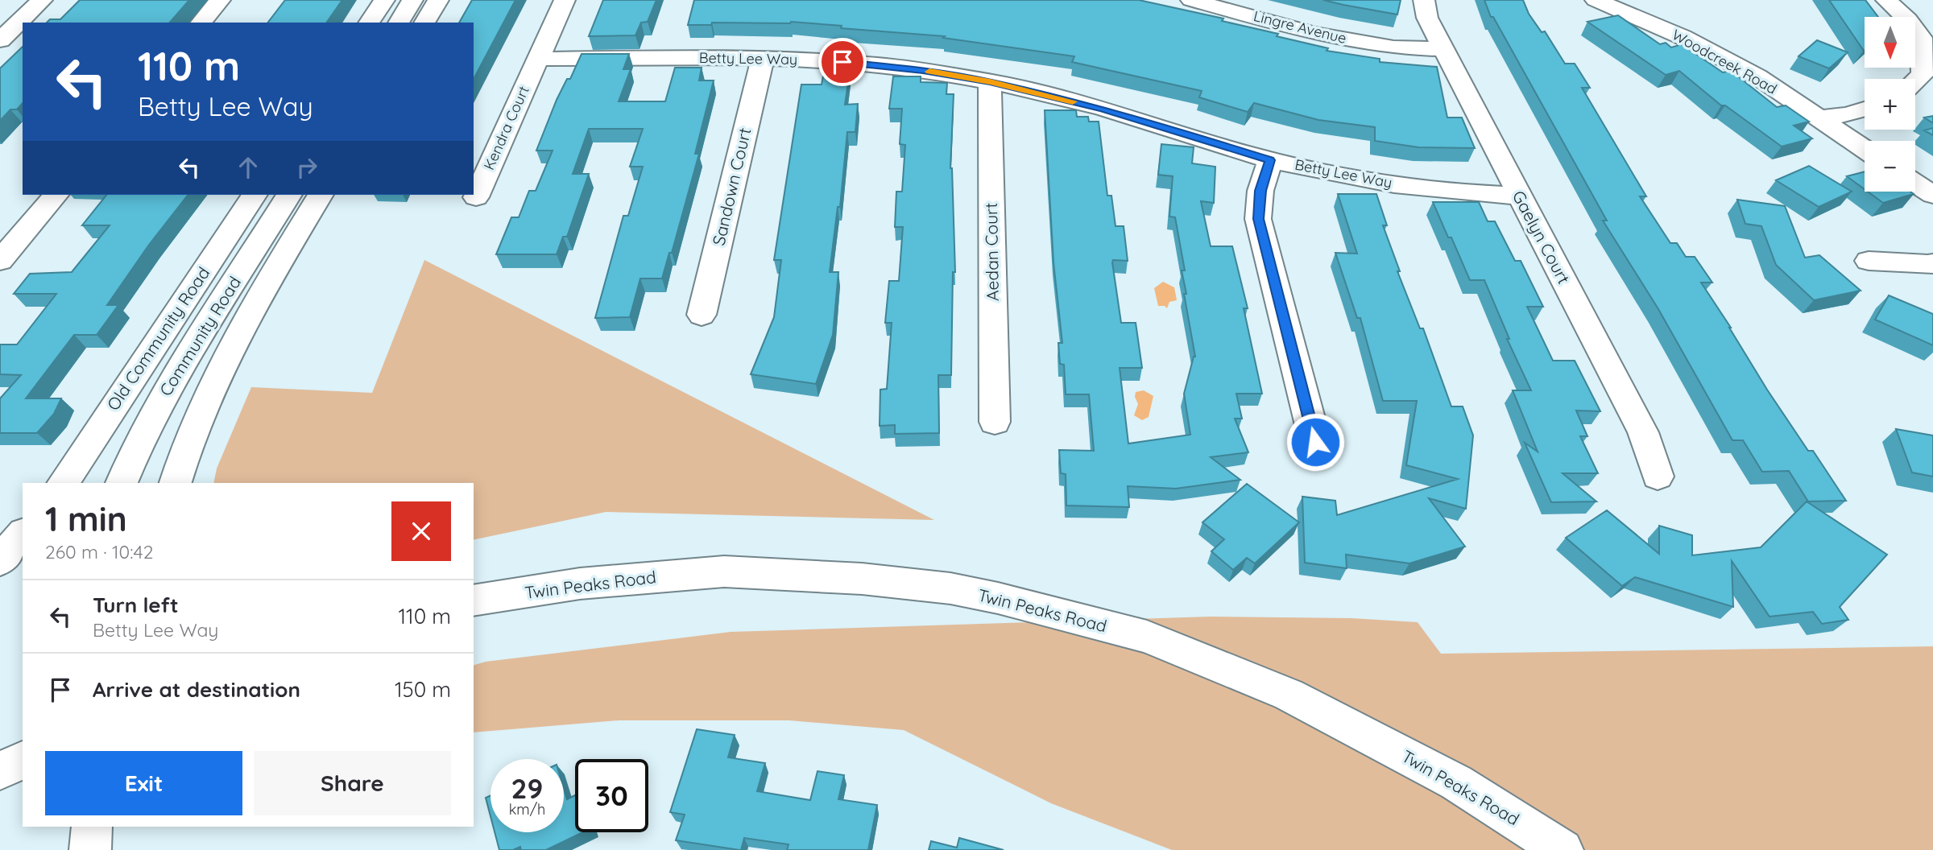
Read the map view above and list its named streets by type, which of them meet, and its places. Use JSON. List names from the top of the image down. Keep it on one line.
{"streets":{"street":["Lingre Avenue","Betty Lee Way","Woodcreek Road","Kendra Court","Sandown Court","Gaelyn Court","Aedan Court","Community Road","Old Community Road","Twin Peaks Road"]},"crossings":[["Lingre Avenue","Gaelyn Court"],["Betty Lee Way","Kendra Court"],["Betty Lee Way","Sandown Court"],["Betty Lee Way","Gaelyn Court"],["Betty Lee Way","Aedan Court"]],"north":"bottom","page":{"map_buttons":["+","−"],"turn":["110 m","Betty Lee Way"],"heading":["1 min","260 m · 10:42"],"list":[{"name":"Turn left","note":"Betty Lee Way","value":"110 m"},{"name":"Arrive at destination","value":"150 m"}],"buttons":["Exit","Share"],"speed":"29 km/h","limit":"30"}}
